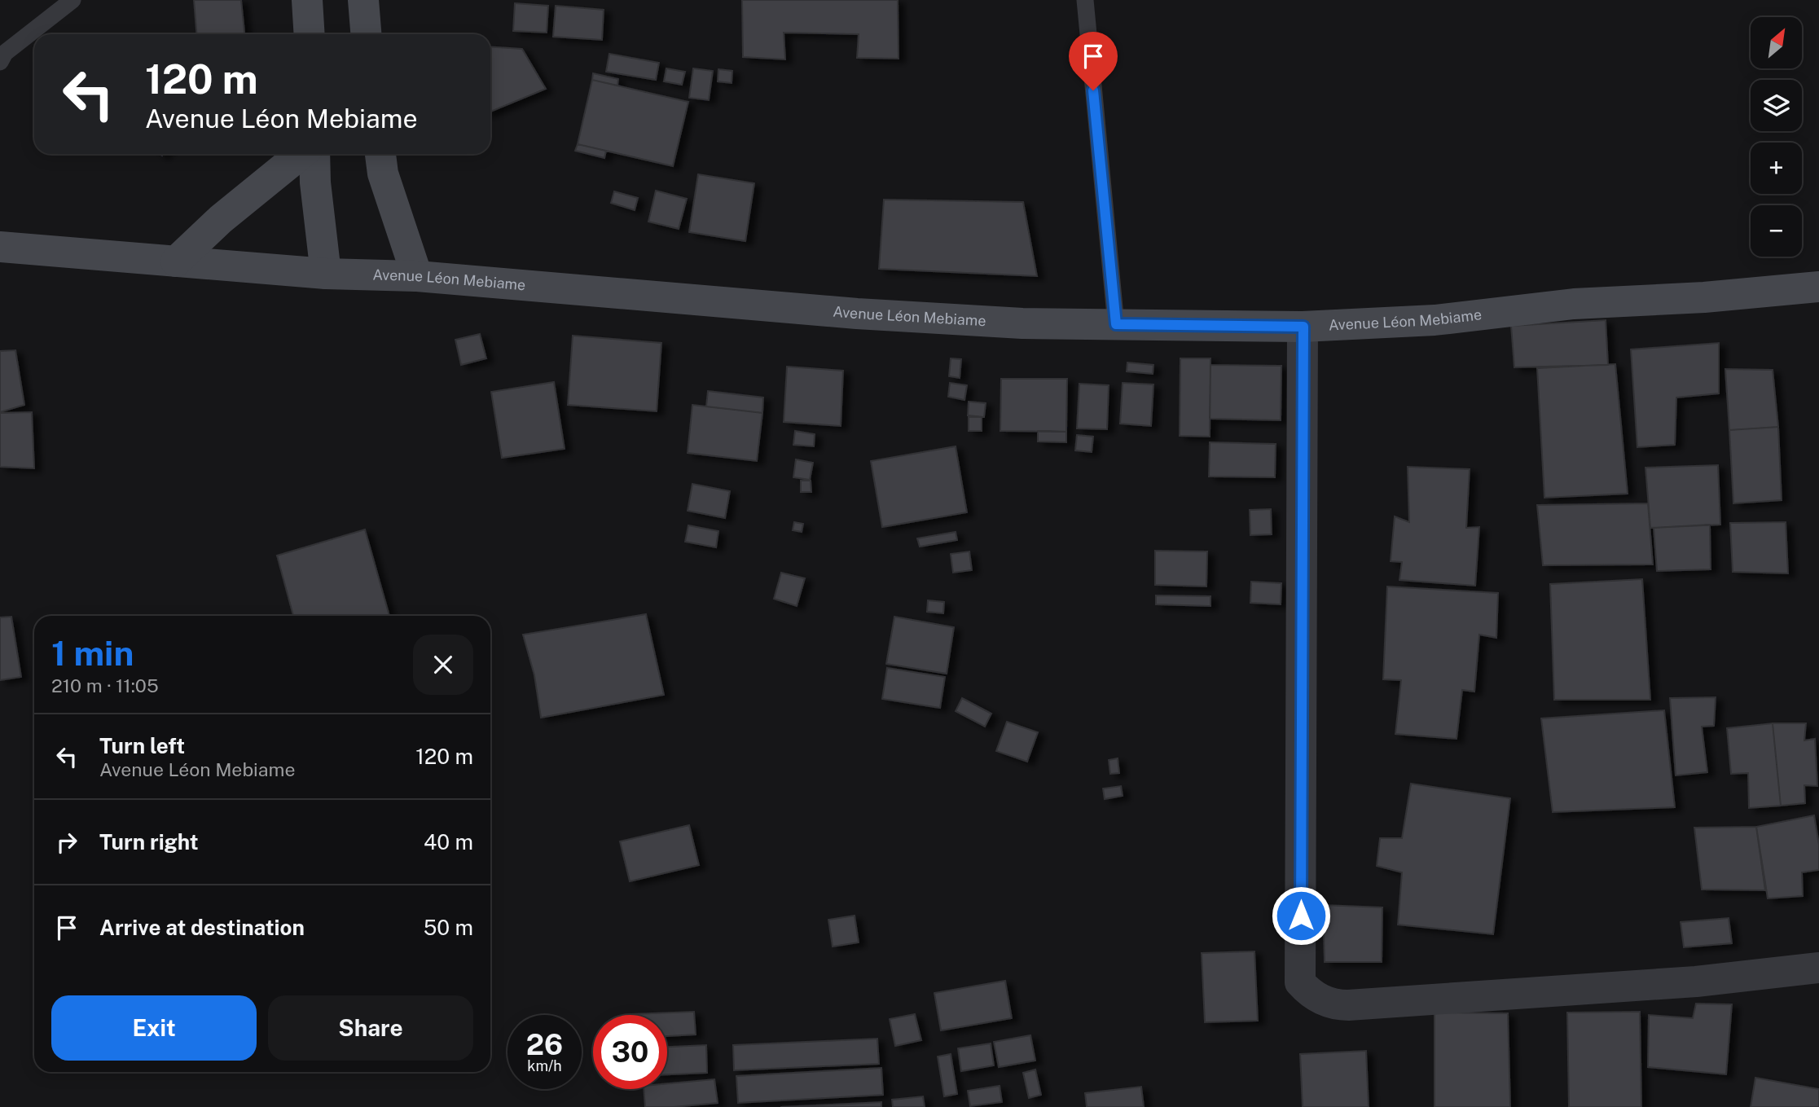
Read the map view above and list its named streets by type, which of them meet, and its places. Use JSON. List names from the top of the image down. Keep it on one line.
{"streets":{"street":["Avenue Léon Mebiame"]},"north":"top right","page":{"map_buttons":["+","−"],"turn":["120 m","Avenue Léon Mebiame"],"heading":["1 min","210 m · 11:05"],"list":[{"name":"Turn left","note":"Avenue Léon Mebiame","value":"120 m"},{"name":"Turn right","value":"40 m"},{"name":"Arrive at destination","value":"50 m"}],"buttons":["Exit","Share"],"speed":"26 km/h","limit":"30"}}
